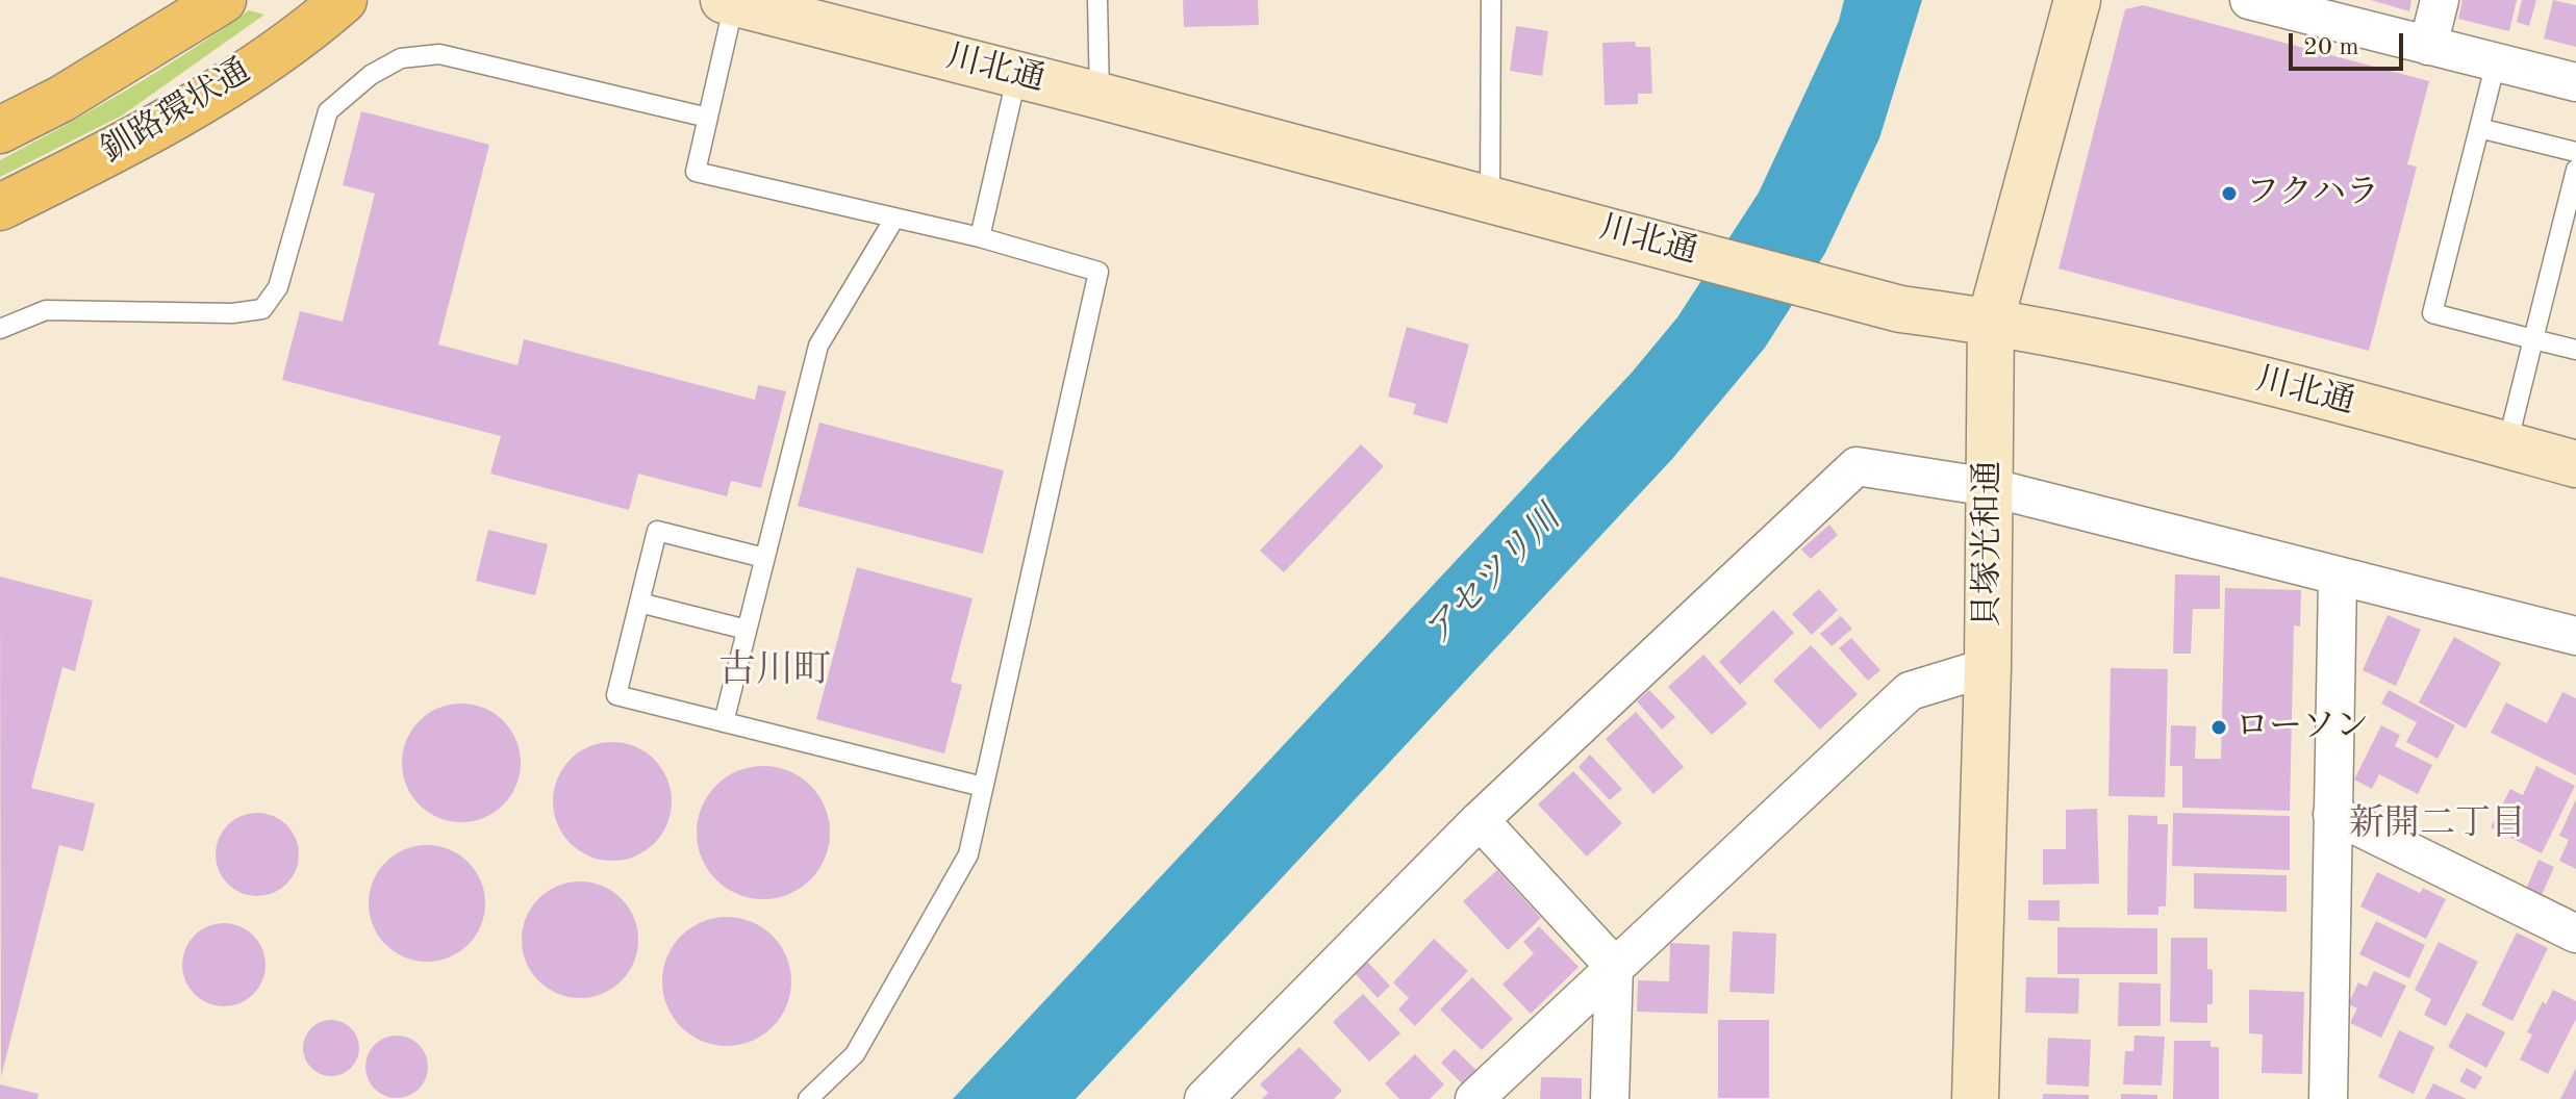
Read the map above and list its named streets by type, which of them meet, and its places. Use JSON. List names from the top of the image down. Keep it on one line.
{"streets":{"highway":["釧路環状通"],"street":["川北通","貝塚光和通"]},"crossings":[["川北通","貝塚光和通"]],"districts":["古川町","新開二丁目"],"water":["アセツリ川"],"places":["フクハラ","ローソン"],"scale_bar":"20 m"}
